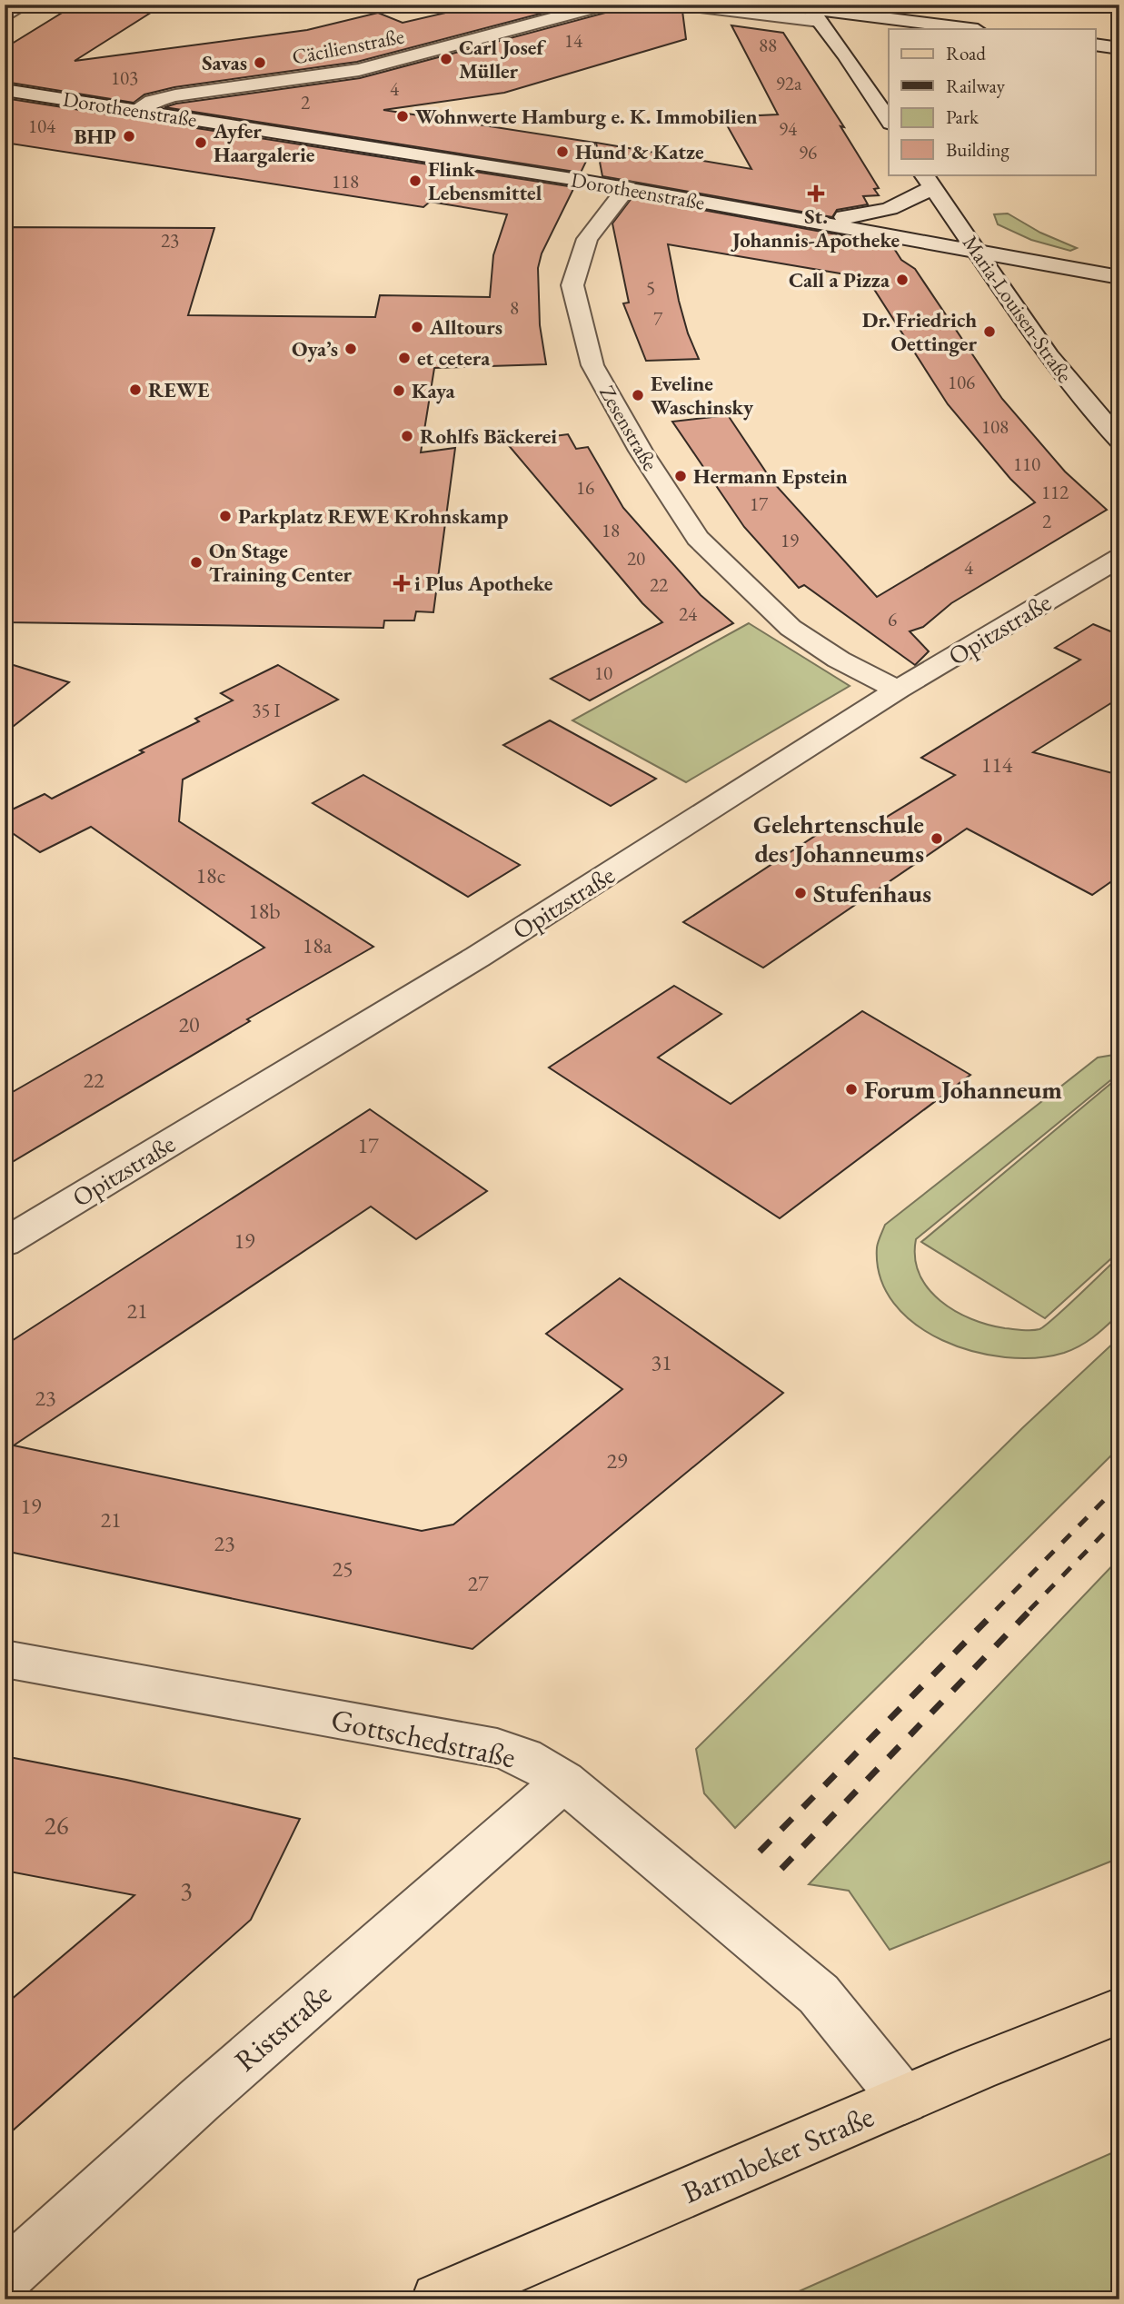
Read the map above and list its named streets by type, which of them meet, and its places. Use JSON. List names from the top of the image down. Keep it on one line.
{"streets":{"main road":["Barmbeker Straße"],"street":["Cäcilienstraße","Dorotheenstraße","Maria-Louisen-Straße","Zesenstraße","Opitzstraße","Gottschedstraße","Riststraße"]},"crossings":[["Cäcilienstraße","Dorotheenstraße"],["Dorotheenstraße","Maria-Louisen-Straße"],["Dorotheenstraße","Zesenstraße"],["Zesenstraße","Opitzstraße"],["Gottschedstraße","Riststraße"],["Gottschedstraße","Barmbeker Straße"]],"places":{"other":["Carl Josef Müller","Savas","Wohnwerte Hamburg e. K. Immobilien","BHP","Ayfer Haargalerie","Hund & Katze","Flink Lebensmittel","Call a Pizza","Alltours","Dr. Friedrich Oettinger","Oya’s","et cetera","REWE","Kaya","Eveline Waschinsky","Rohlfs Bäckerei","Hermann Epstein","Parkplatz REWE Krohnskamp","On Stage Training Center","Gelehrtenschule des Johanneums","Stufenhaus","Forum Johanneum"],"health":["St. Johannis-Apotheke","i Plus Apotheke"]},"house_numbers":["14","88","103","92a","4","2","104","94","96","118","23","5","8","7","106","108","110","16","112","17","2","18","19","20","4","22","24","6","10","35 I","114","18c","18b","18a","20","22","17","19","21","31","23","29","19","21","23","25","27","26","3"],"legend":["Road","Railway","Park","Building"]}
